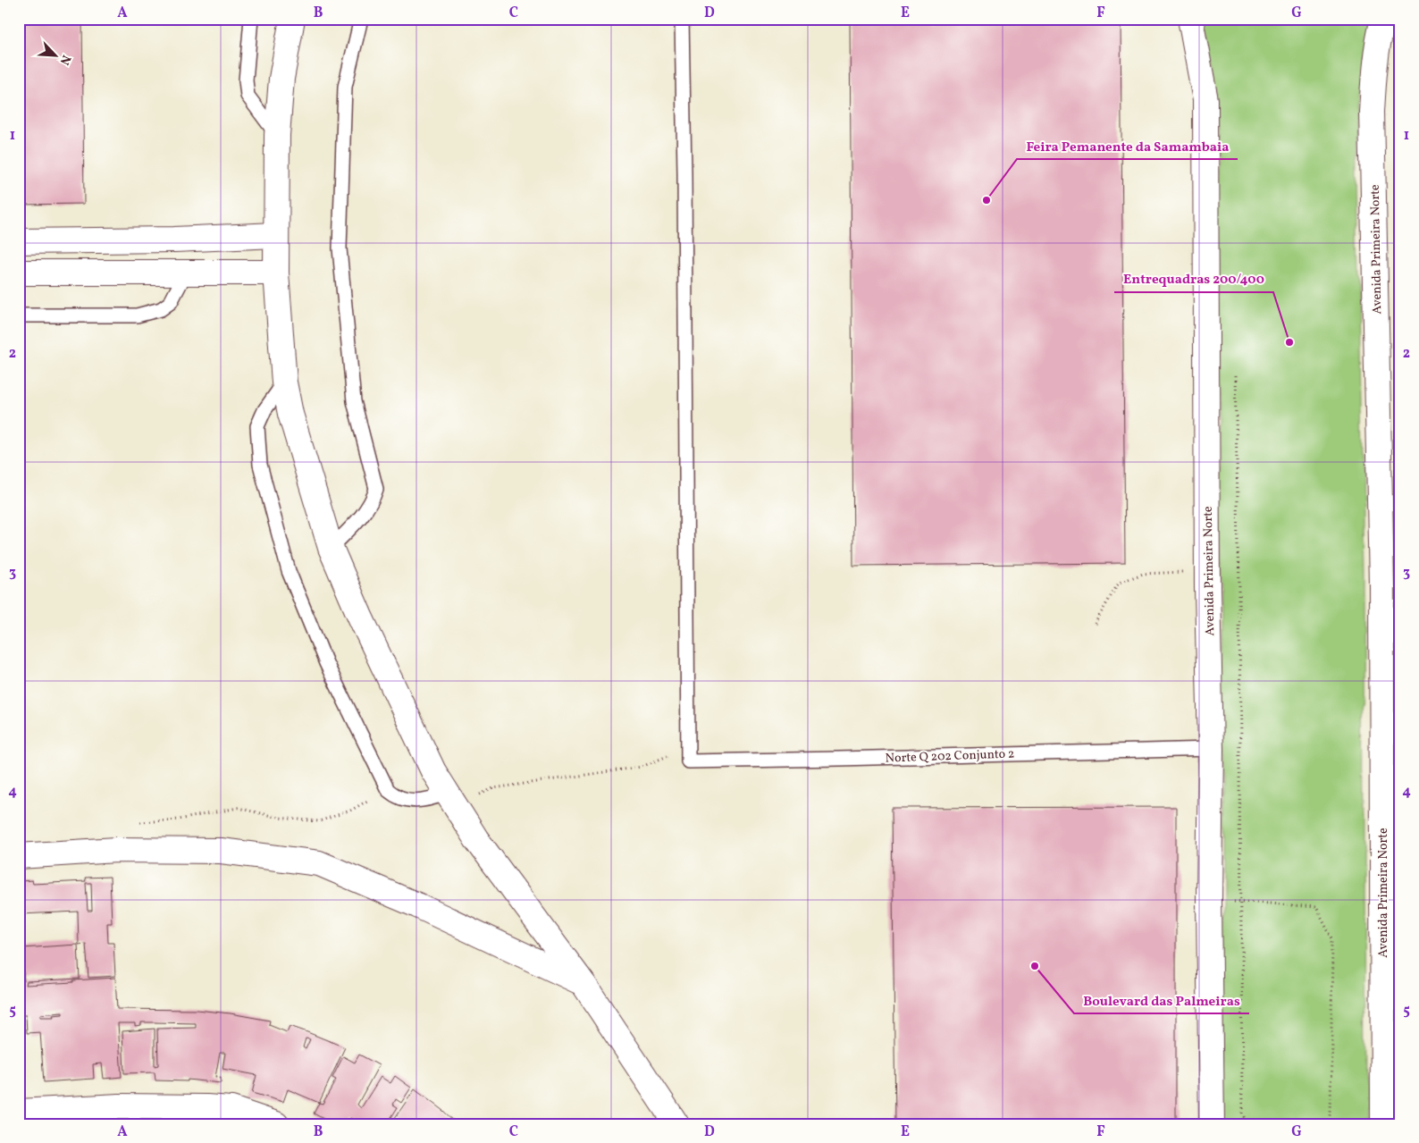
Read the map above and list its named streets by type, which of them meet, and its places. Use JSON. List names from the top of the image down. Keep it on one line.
{"streets":{"street":["Avenida Primeira Norte"],"lane":["Norte Q 202 Conjunto 2"]},"crossings":[["Avenida Primeira Norte","Norte Q 202 Conjunto 2"]],"places":["Feira Pemanente da Samambaia","Entrequadras 200/400","Boulevard das Palmeiras"],"north":"bottom right","grid":{"columns":["A","B","C","D","E","F","G"],"rows":["1","2","3","4","5"]}}
